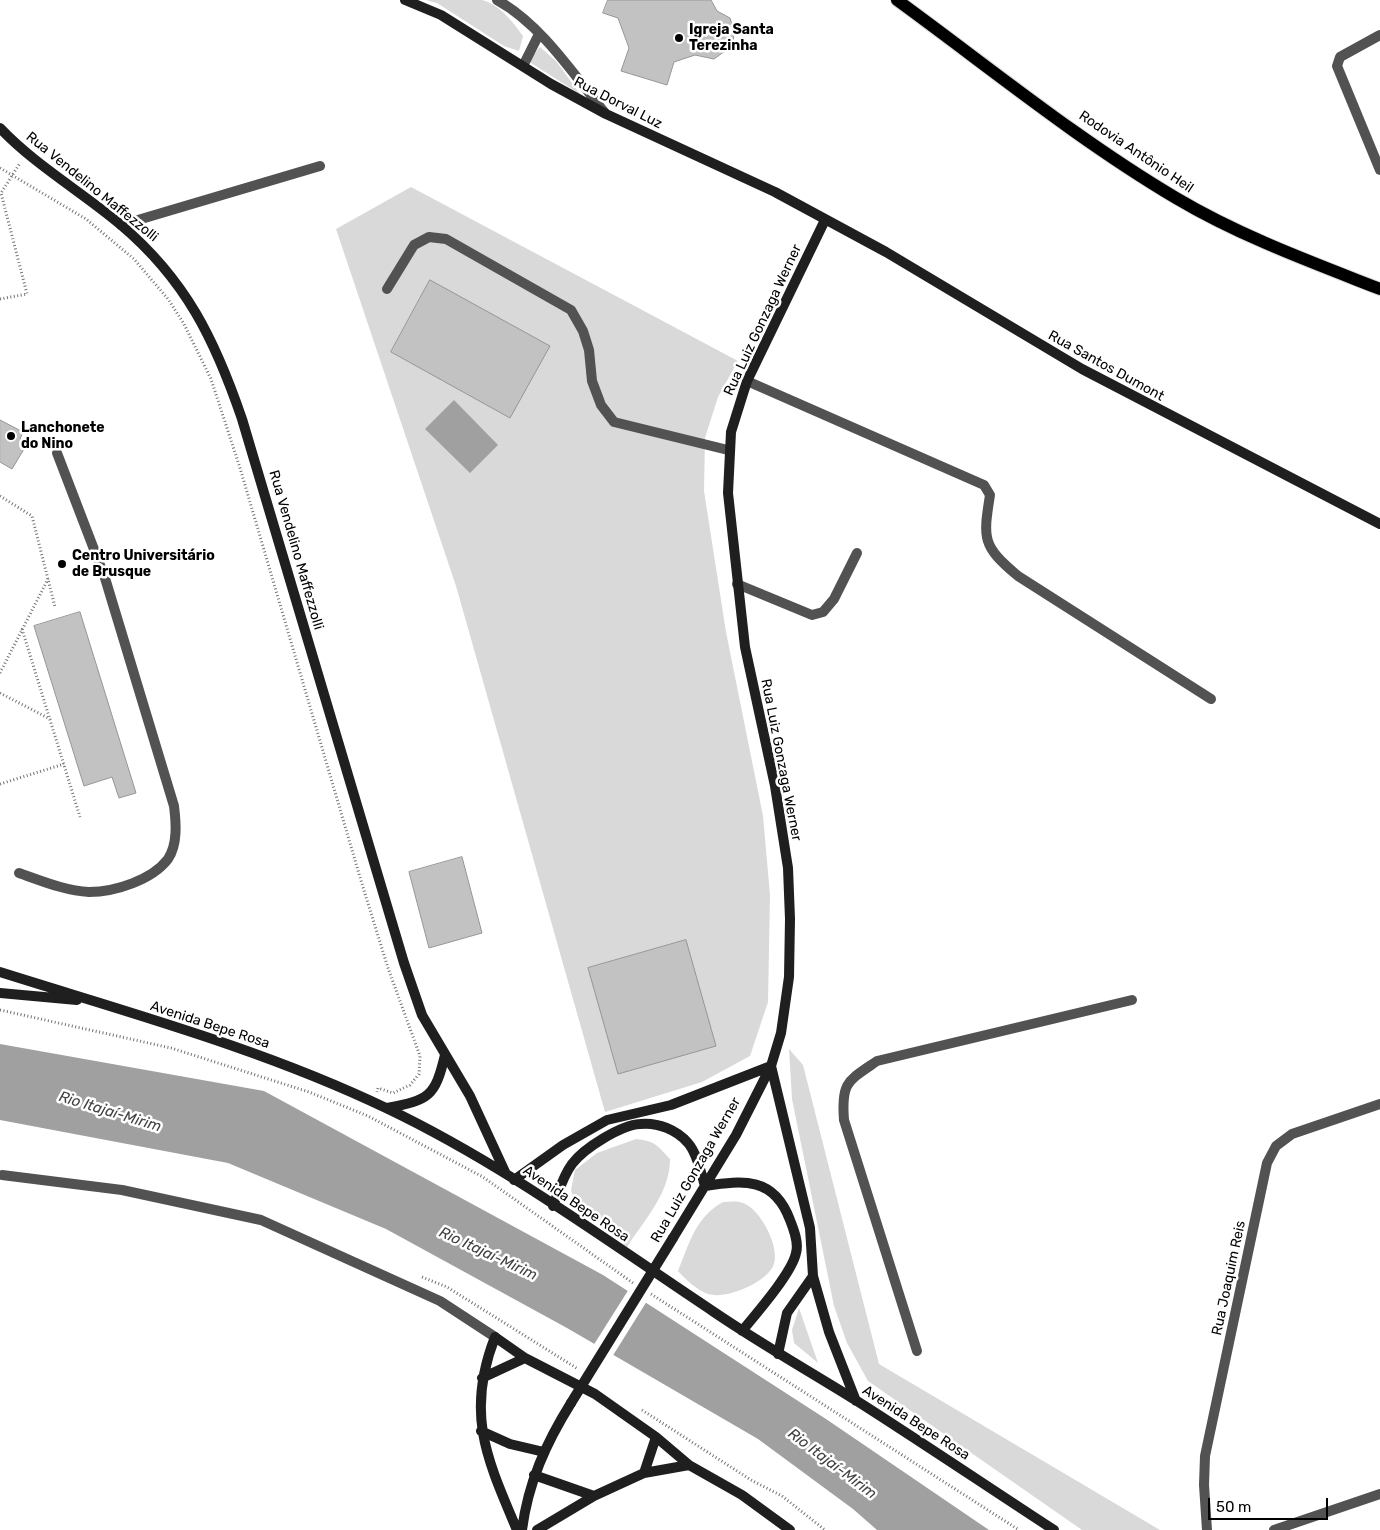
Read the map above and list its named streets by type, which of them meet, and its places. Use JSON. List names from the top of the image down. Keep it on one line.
{"streets":{"main road":["Rua Dorval Luz","Rodovia Antônio Heil","Rua Vendelino Maffezzolli","Rua Luiz Gonzaga Werner","Rua Santos Dumont","Avenida Bepe Rosa"],"street":["Rua Joaquim Reis"]},"crossings":[["Rua Dorval Luz","Rua Luiz Gonzaga Werner"],["Rua Dorval Luz","Rua Santos Dumont"],["Rua Vendelino Maffezzolli","Avenida Bepe Rosa"],["Rua Luiz Gonzaga Werner","Rua Santos Dumont"]],"water":["Rio Itajaí-Mirim"],"places":["Igreja Santa Terezinha","Lanchonete do Nino","Centro Universitário de Brusque"],"scale_bar":"50 m"}
